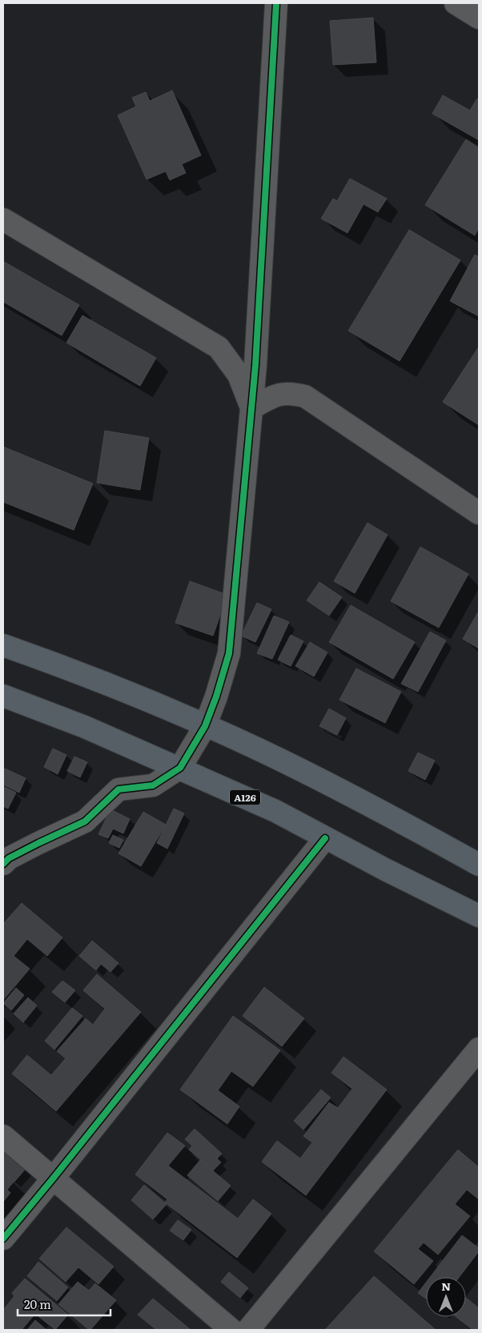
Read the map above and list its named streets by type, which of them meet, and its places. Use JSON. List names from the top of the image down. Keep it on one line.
{"streets":{"highway":["A126"]},"scale_bar":"20 m","north":"top"}
